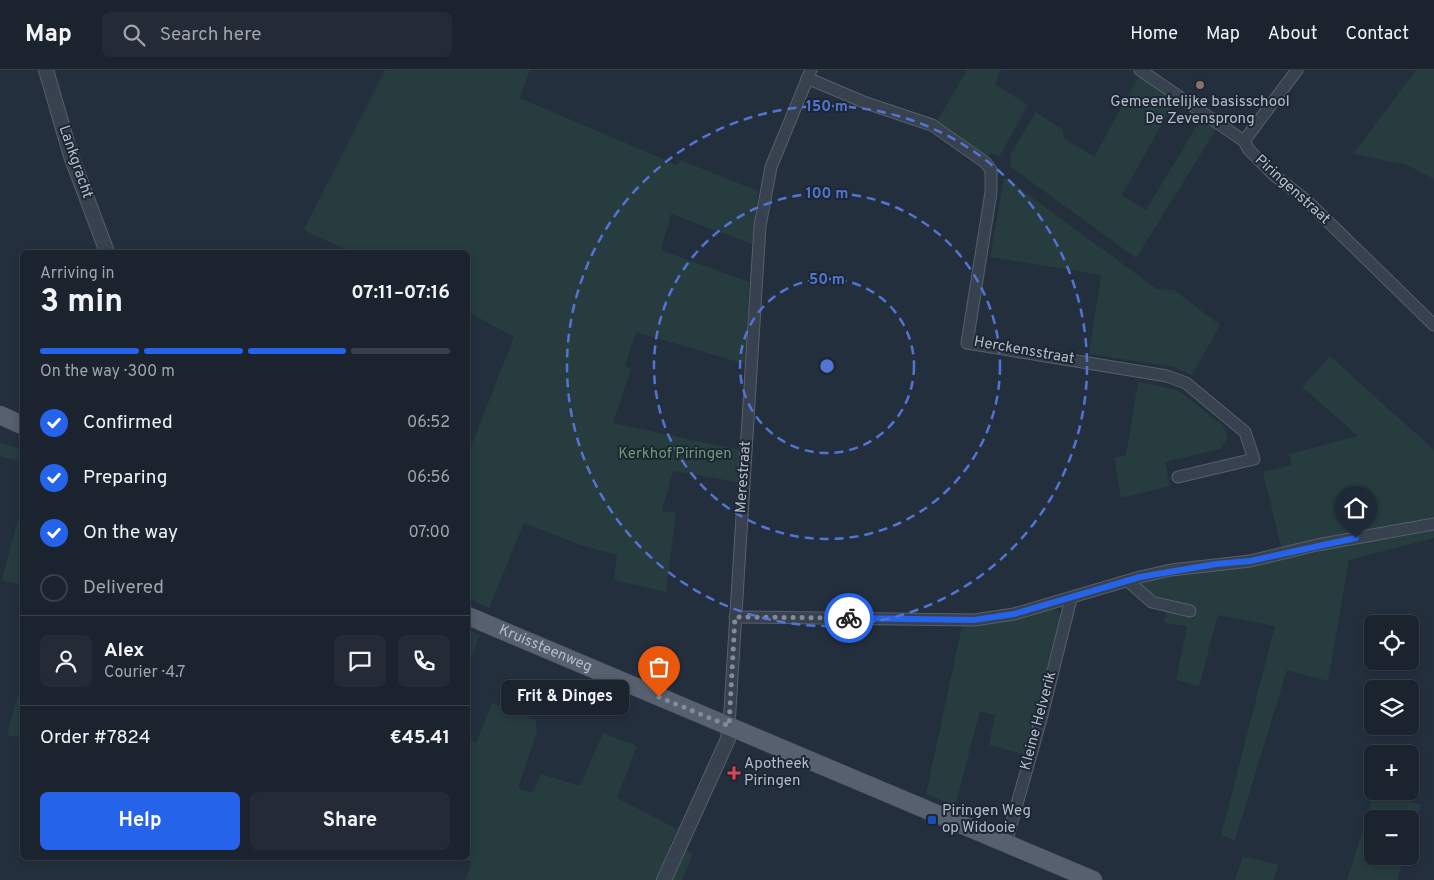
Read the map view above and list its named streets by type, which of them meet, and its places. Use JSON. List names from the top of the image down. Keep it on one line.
{"streets":{"main road":["Kruissteenweg"],"street":["Lankgracht","Piringenstraat","Herckensstraat","Merestraat","Kleine Helverik"]},"crossings":[["Herckensstraat","Merestraat"],["Merestraat","Kruissteenweg"],["Kruissteenweg","Kleine Helverik"]],"parks":["Kerkhof Piringen"],"places":{"other":["Gemeentelijke basisschool De Zevensprong","Frit & Dinges"],"health":["Apotheek Piringen"],"transit":["Piringen Weg op Widooie"]},"page":{"header":"Map","search":"Search here","nav":["Home","Map","About","Contact"],"heading":["3 min","Arriving in","07:11–07:16"],"panel":["Alex","Courier · 4.7","Order #7824","€45.41"],"bar":"On the way · 300 m","list":[["Confirmed","06:52"],["Preparing","06:56"],["On the way","07:00"],"Delivered"],"map_buttons":["+","−"],"bubble":"Frit & Dinges","buttons":["Help","Share"]},"rings":["150 m","100 m","50 m"]}
